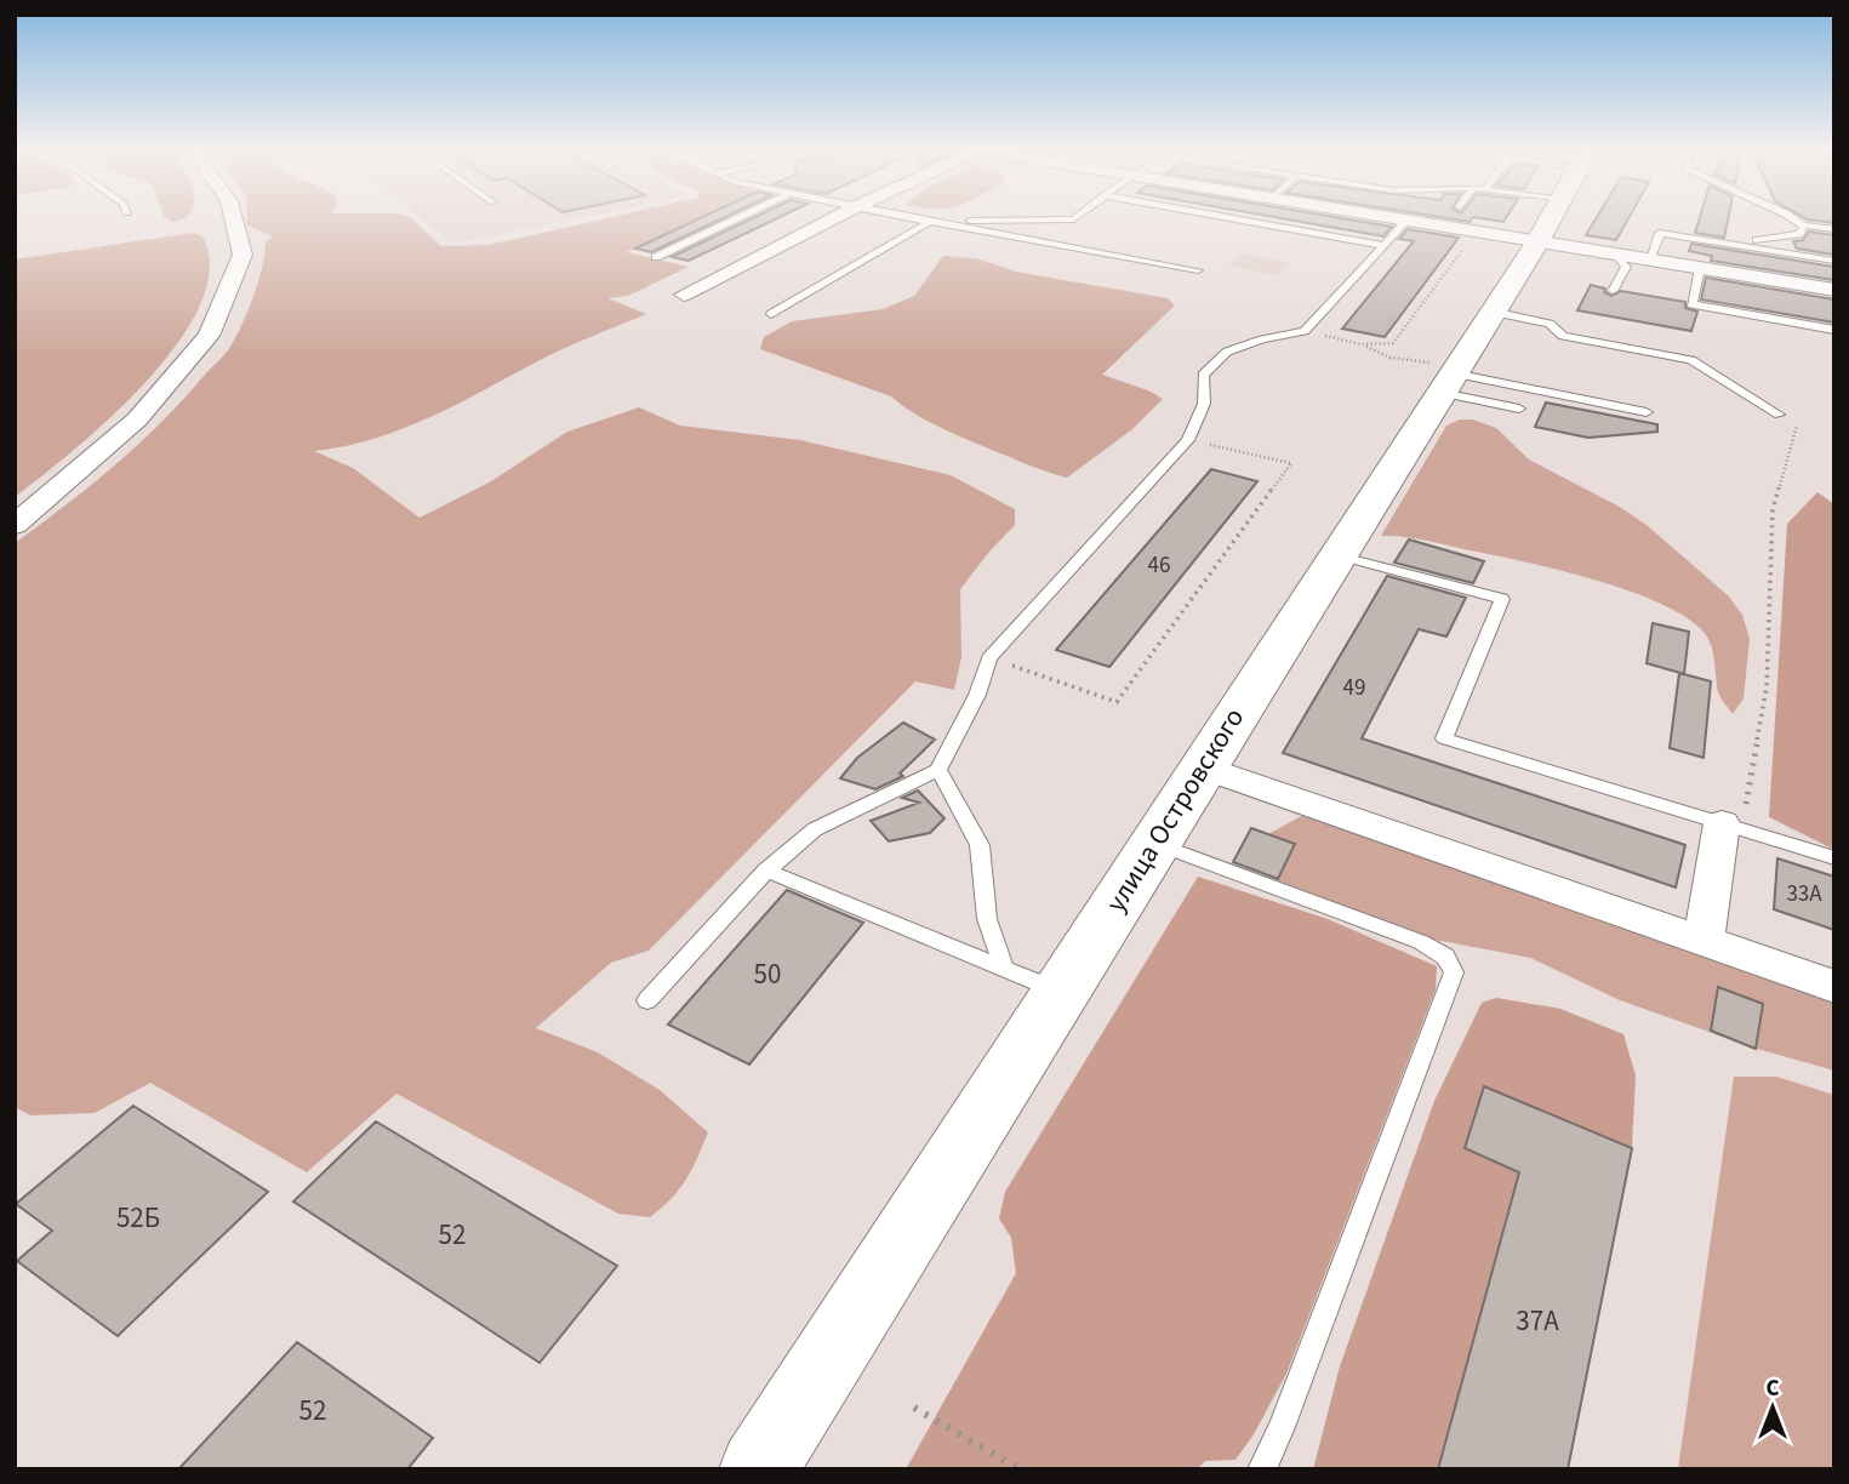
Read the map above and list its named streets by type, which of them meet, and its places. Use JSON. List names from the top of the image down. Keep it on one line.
{"streets":{"main road":["улица Островского"]},"house_numbers":["46","49","33А","50","52Б","52","37А","52"],"north":"top"}
